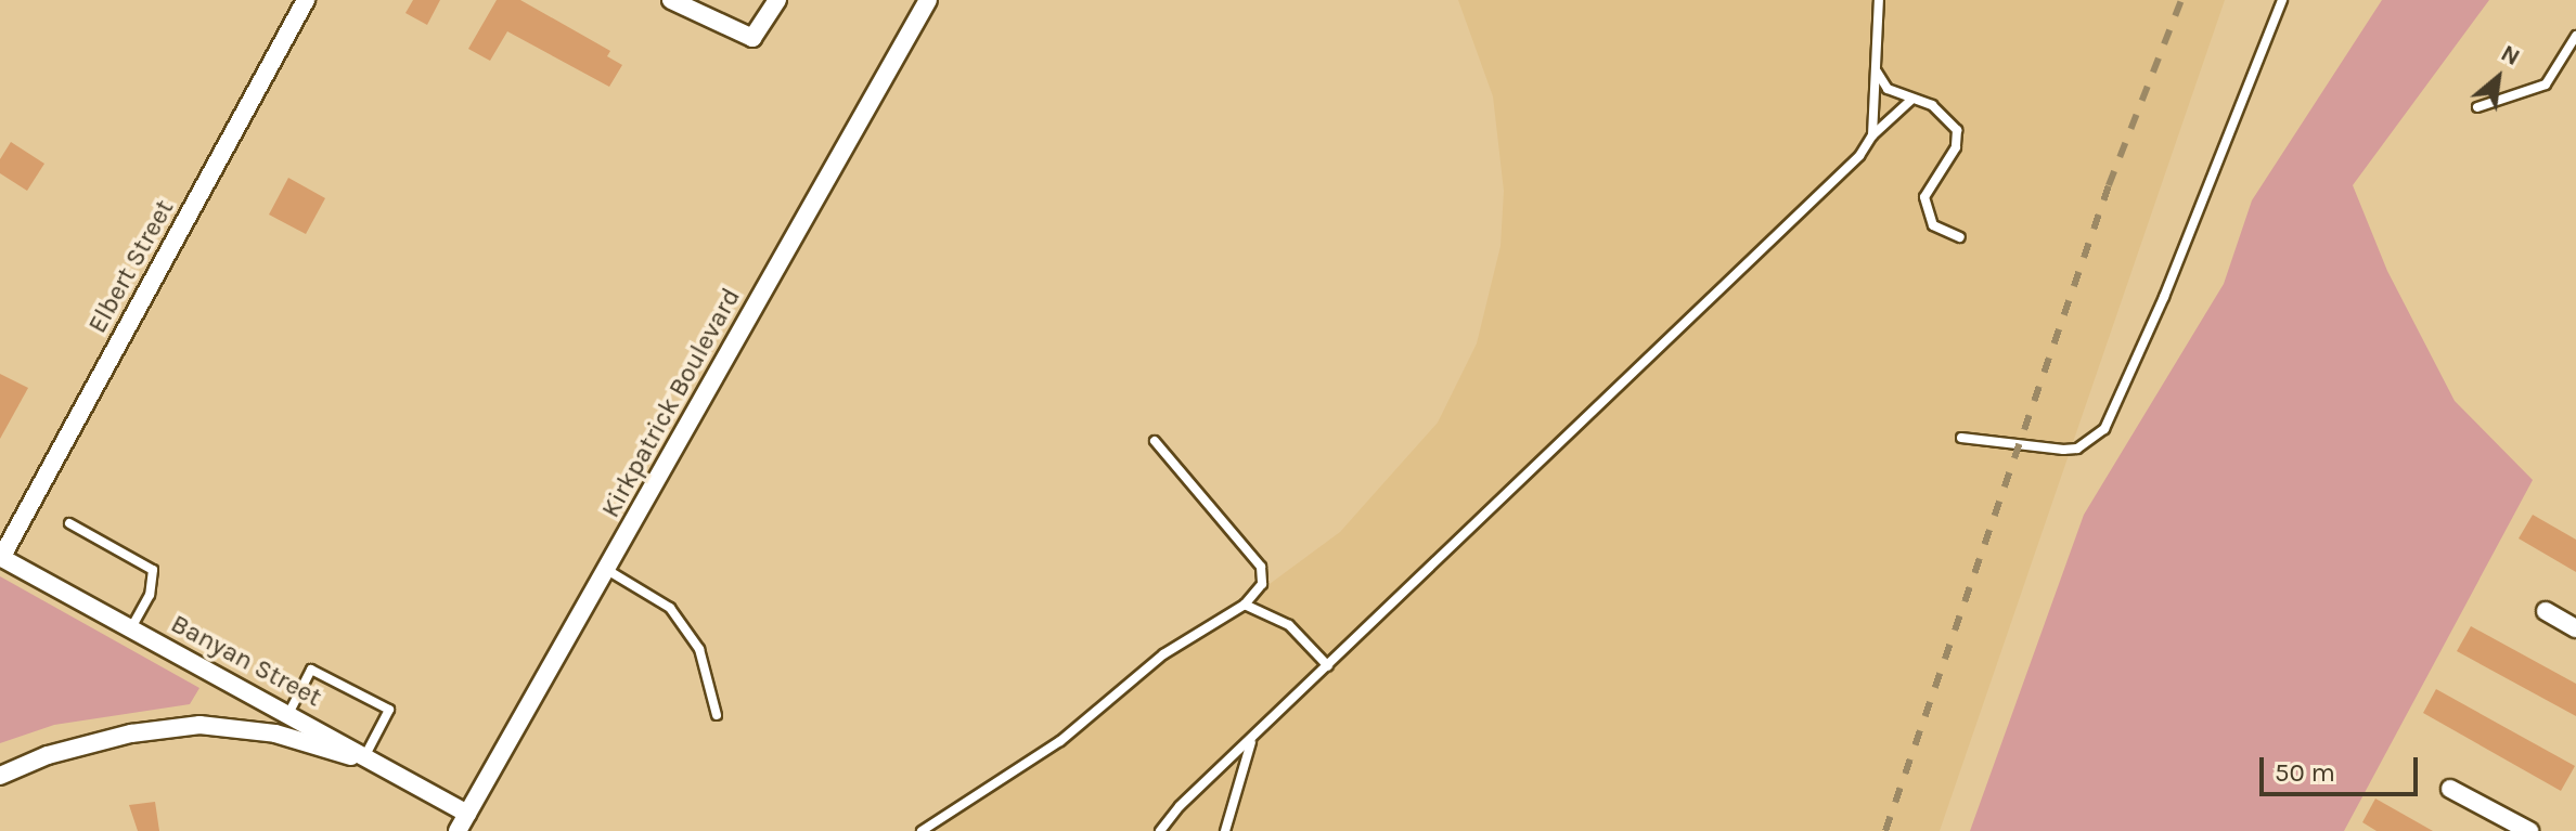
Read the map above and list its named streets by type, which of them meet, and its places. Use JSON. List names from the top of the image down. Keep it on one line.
{"streets":{"street":["Elbert Street","Kirkpatrick Boulevard","Banyan Street"]},"crossings":[["Elbert Street","Banyan Street"],["Kirkpatrick Boulevard","Banyan Street"]],"scale_bar":"50 m","north":"top right"}
